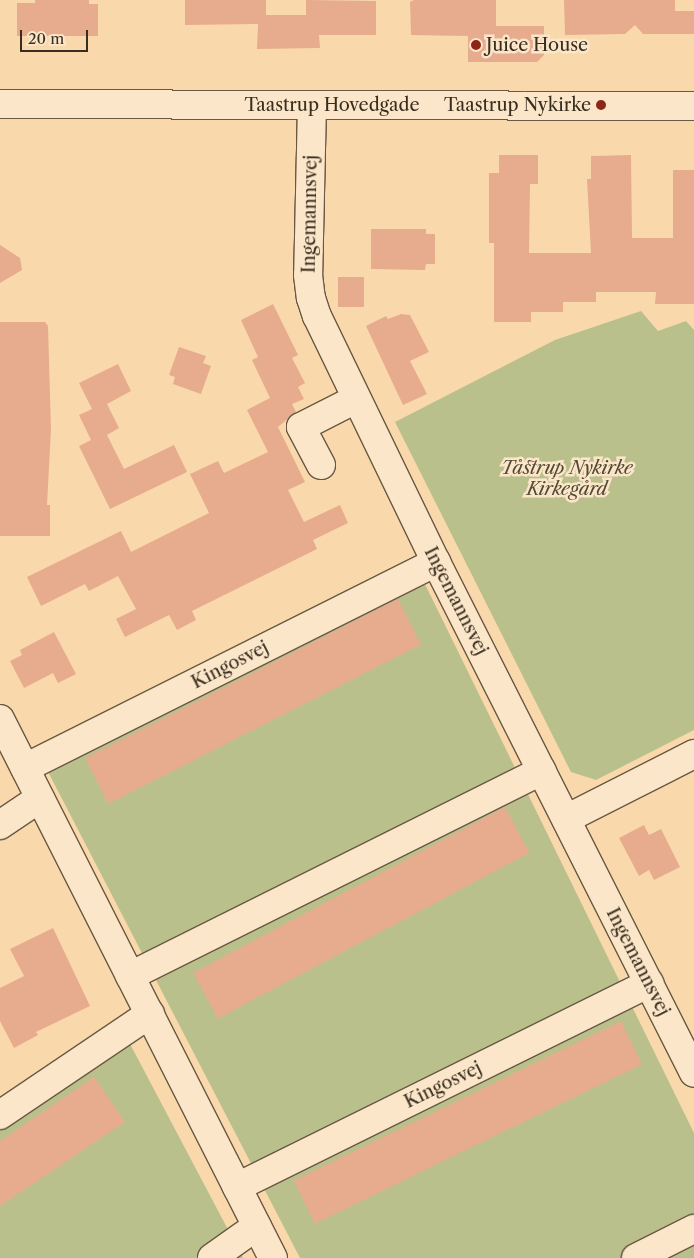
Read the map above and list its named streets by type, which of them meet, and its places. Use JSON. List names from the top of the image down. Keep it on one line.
{"streets":{"street":["Taastrup Hovedgade","Ingemannsvej","Kingosvej"]},"crossings":[["Taastrup Hovedgade","Ingemannsvej"],["Ingemannsvej","Kingosvej"]],"parks":["Tåstrup Nykirke Kirkegård"],"places":["Juice House","Taastrup Nykirke"],"scale_bar":"20 m"}
